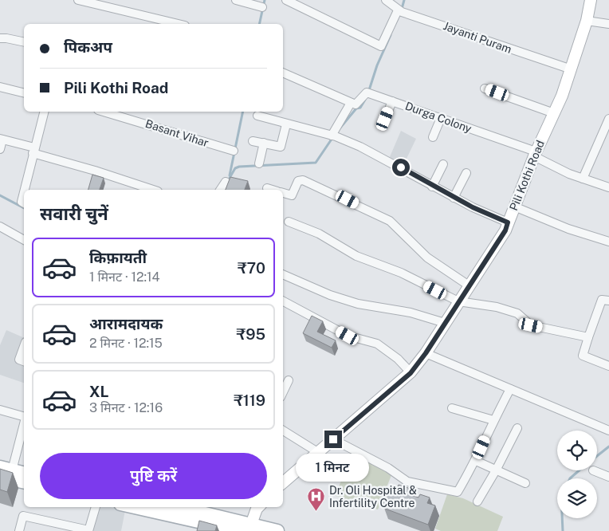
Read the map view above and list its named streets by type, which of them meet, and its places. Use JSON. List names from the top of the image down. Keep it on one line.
{"streets":{"street":["Jayanti Puram","Durga Colony","Basant Vihar","Pili Kothi Road"]},"crossings":[["Jayanti Puram","Pili Kothi Road"],["Durga Colony","Pili Kothi Road"]],"places":{"hospital":["Dr. Oli Hospital & Infertility Centre"]},"page":{"banner":["पिकअप","Pili Kothi Road"],"heading":"सवारी चुनें","list":[{"name":"किफ़ायती","note":"1 मिनट · 12:14","value":"₹70"},{"name":"आरामदायक","note":"2 मिनट · 12:15","value":"₹95"},{"name":"XL","note":"3 मिनट · 12:16","value":"₹119"}],"buttons":"पुष्टि करें","bubble":"1 मिनट"}}
